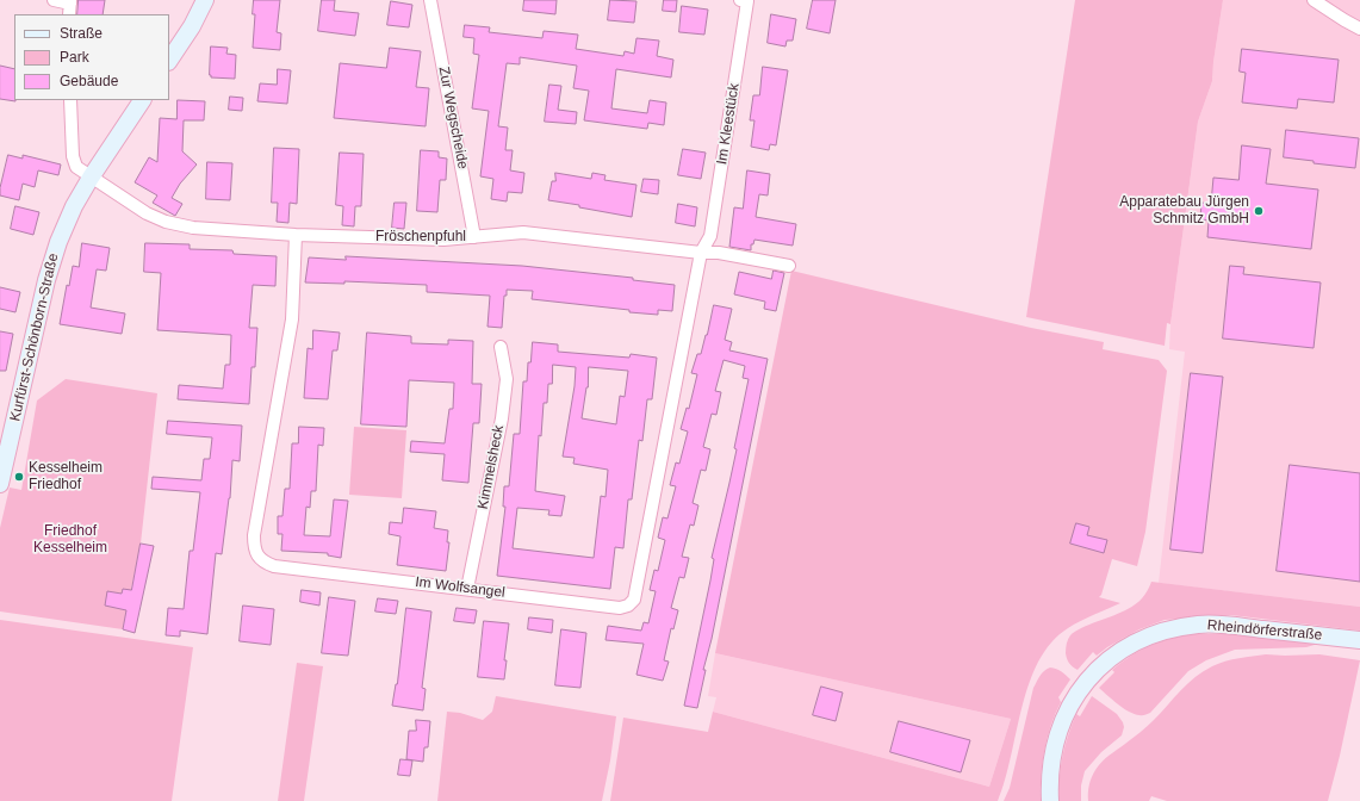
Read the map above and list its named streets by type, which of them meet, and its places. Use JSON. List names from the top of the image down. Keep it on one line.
{"streets":{"street":["Zur Wegscheide","Im Kleestück","Fröschenpfuhl","Kurfürst-Schönborn-Straße","Kimmelsheck","Im Wolfsangel","Rheindörferstraße"]},"crossings":[["Zur Wegscheide","Fröschenpfuhl"],["Im Kleestück","Fröschenpfuhl"],["Im Kleestück","Im Wolfsangel"],["Fröschenpfuhl","Kurfürst-Schönborn-Straße"],["Fröschenpfuhl","Im Wolfsangel"],["Kimmelsheck","Im Wolfsangel"]],"parks":["Friedhof Kesselheim"],"places":["Apparatebau Jürgen Schmitz GmbH","Kesselheim Friedhof"],"legend":["Straße","Park","Gebäude"]}
